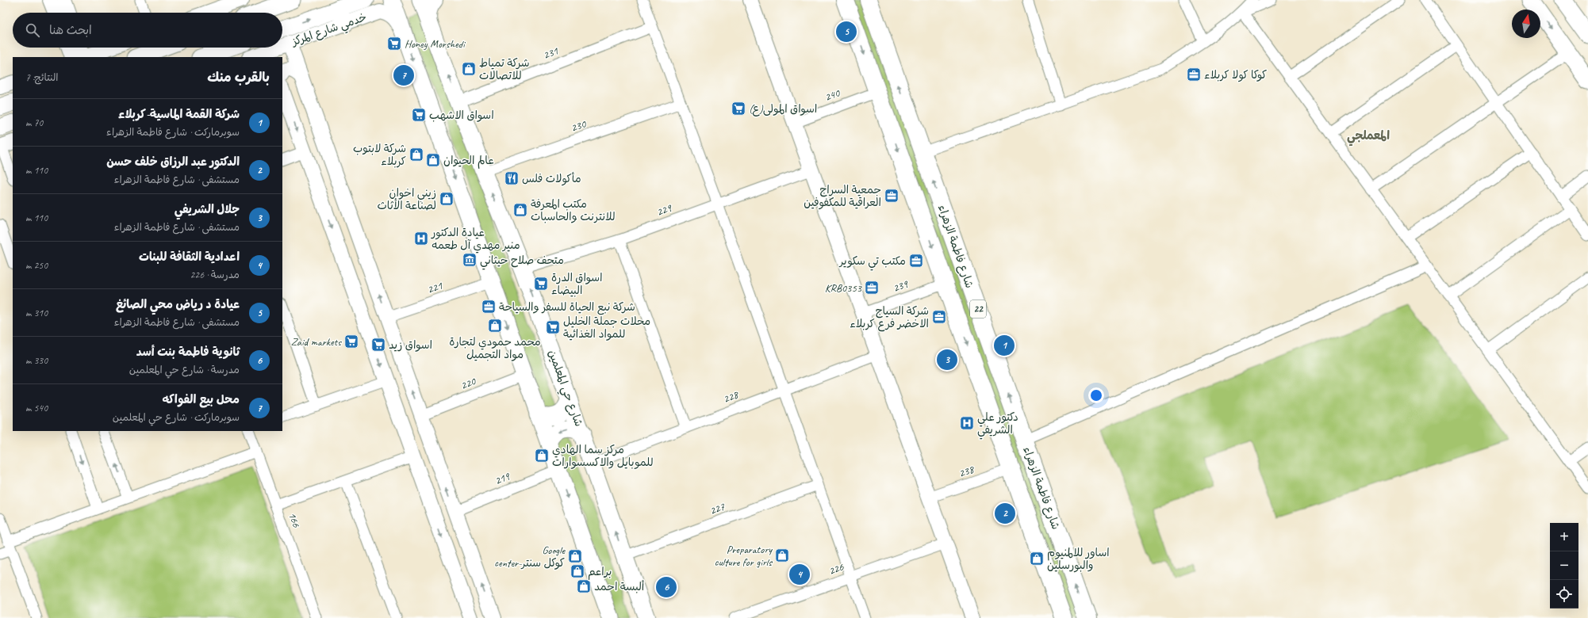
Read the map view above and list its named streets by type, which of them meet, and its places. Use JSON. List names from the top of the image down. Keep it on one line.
{"streets":{"highway":["شارع فاطمة الزهراء","22"],"main road":["شارع حي المعلمين"],"street":["خدمي شارع المركز","231","240","230","229","239","221","220","228","238","219","227","166","226"]},"crossings":[["231","شارع حي المعلمين"],["240","شارع فاطمة الزهراء"],["230","شارع حي المعلمين"],["229","شارع حي المعلمين"],["شارع فاطمة الزهراء","239"],["شارع فاطمة الزهراء","238"],["شارع حي المعلمين","228"],["شارع حي المعلمين","227"]],"districts":["المعملجي"],"places":{"supermarket":["Honey Morshedi","اسواق المولى(ع)","اسواق الاشهب","اسواق الدرة البيضاء","محلات جملة الخليل للمواد الغذائية","Zaid markets","اسواق زيد"],"shop":["شركة تمياط للاتصالات","شركة لابتوب كربلاء","عالم الحيوان","زيني اخوان لصناعة الأثاث","مكتب المعرفة للانترنت والحاسبات","محمد حمودي لتجارة مواد التجميل","مركز سما الهادي للموبايل والاكسسوارات","Preparatory culture for girls","Google center-كوكل سنتر","اساور للالمنيوم والبورسلين","براعم","ألبسة احمد"],"office":["كوكا كولا كربلاء","جمعية السراج العراقية للمكفوفين","مكتب تي سكوير","KRB0353","شركة نبع الحياة للسفر والسياحة","شركة السياج الاخضر فرع كربلاء"],"restaurant":["مأكولات فلس"],"hospital":["عيادة الدكتور منير مهدي آل طعمه","دكتور علي الشريفي"],"museum":["متحف صلاح حيثاني"]},"north":"top","page":{"search":"ابحث هنا","pins":["5","7","1","3","2","4","6"],"heading":["بالقرب منك","النتائج: 7"],"list":[{"mark":"1","name":"شركة القمة الماسية-كربلاء","note":"سوبرماركت · شارع فاطمة الزهراء","value":"70 m"},{"mark":"2","name":"الدكتور عبد الرزاق خلف حسن","note":"مستشفى · شارع فاطمة الزهراء","value":"110 m"},{"mark":"3","name":"جلال الشريفي","note":"مستشفى · شارع فاطمة الزهراء","value":"110 m"},{"mark":"4","name":"اعدادية الثقافة للبنات","note":"مدرسة · 226","value":"250 m"},{"mark":"5","name":"عيادة د رياض محي الصائغ","note":"مستشفى · شارع فاطمة الزهراء","value":"310 m"},{"mark":"6","name":"ثانوية فاطمة بنت أسد","note":"مدرسة · شارع حي المعلمين","value":"330 m"},{"mark":"7","name":"محل بيع الفواكه","note":"سوبرماركت · شارع حي المعلمين","value":"540 m"}],"map_buttons":["+","−"]}}
